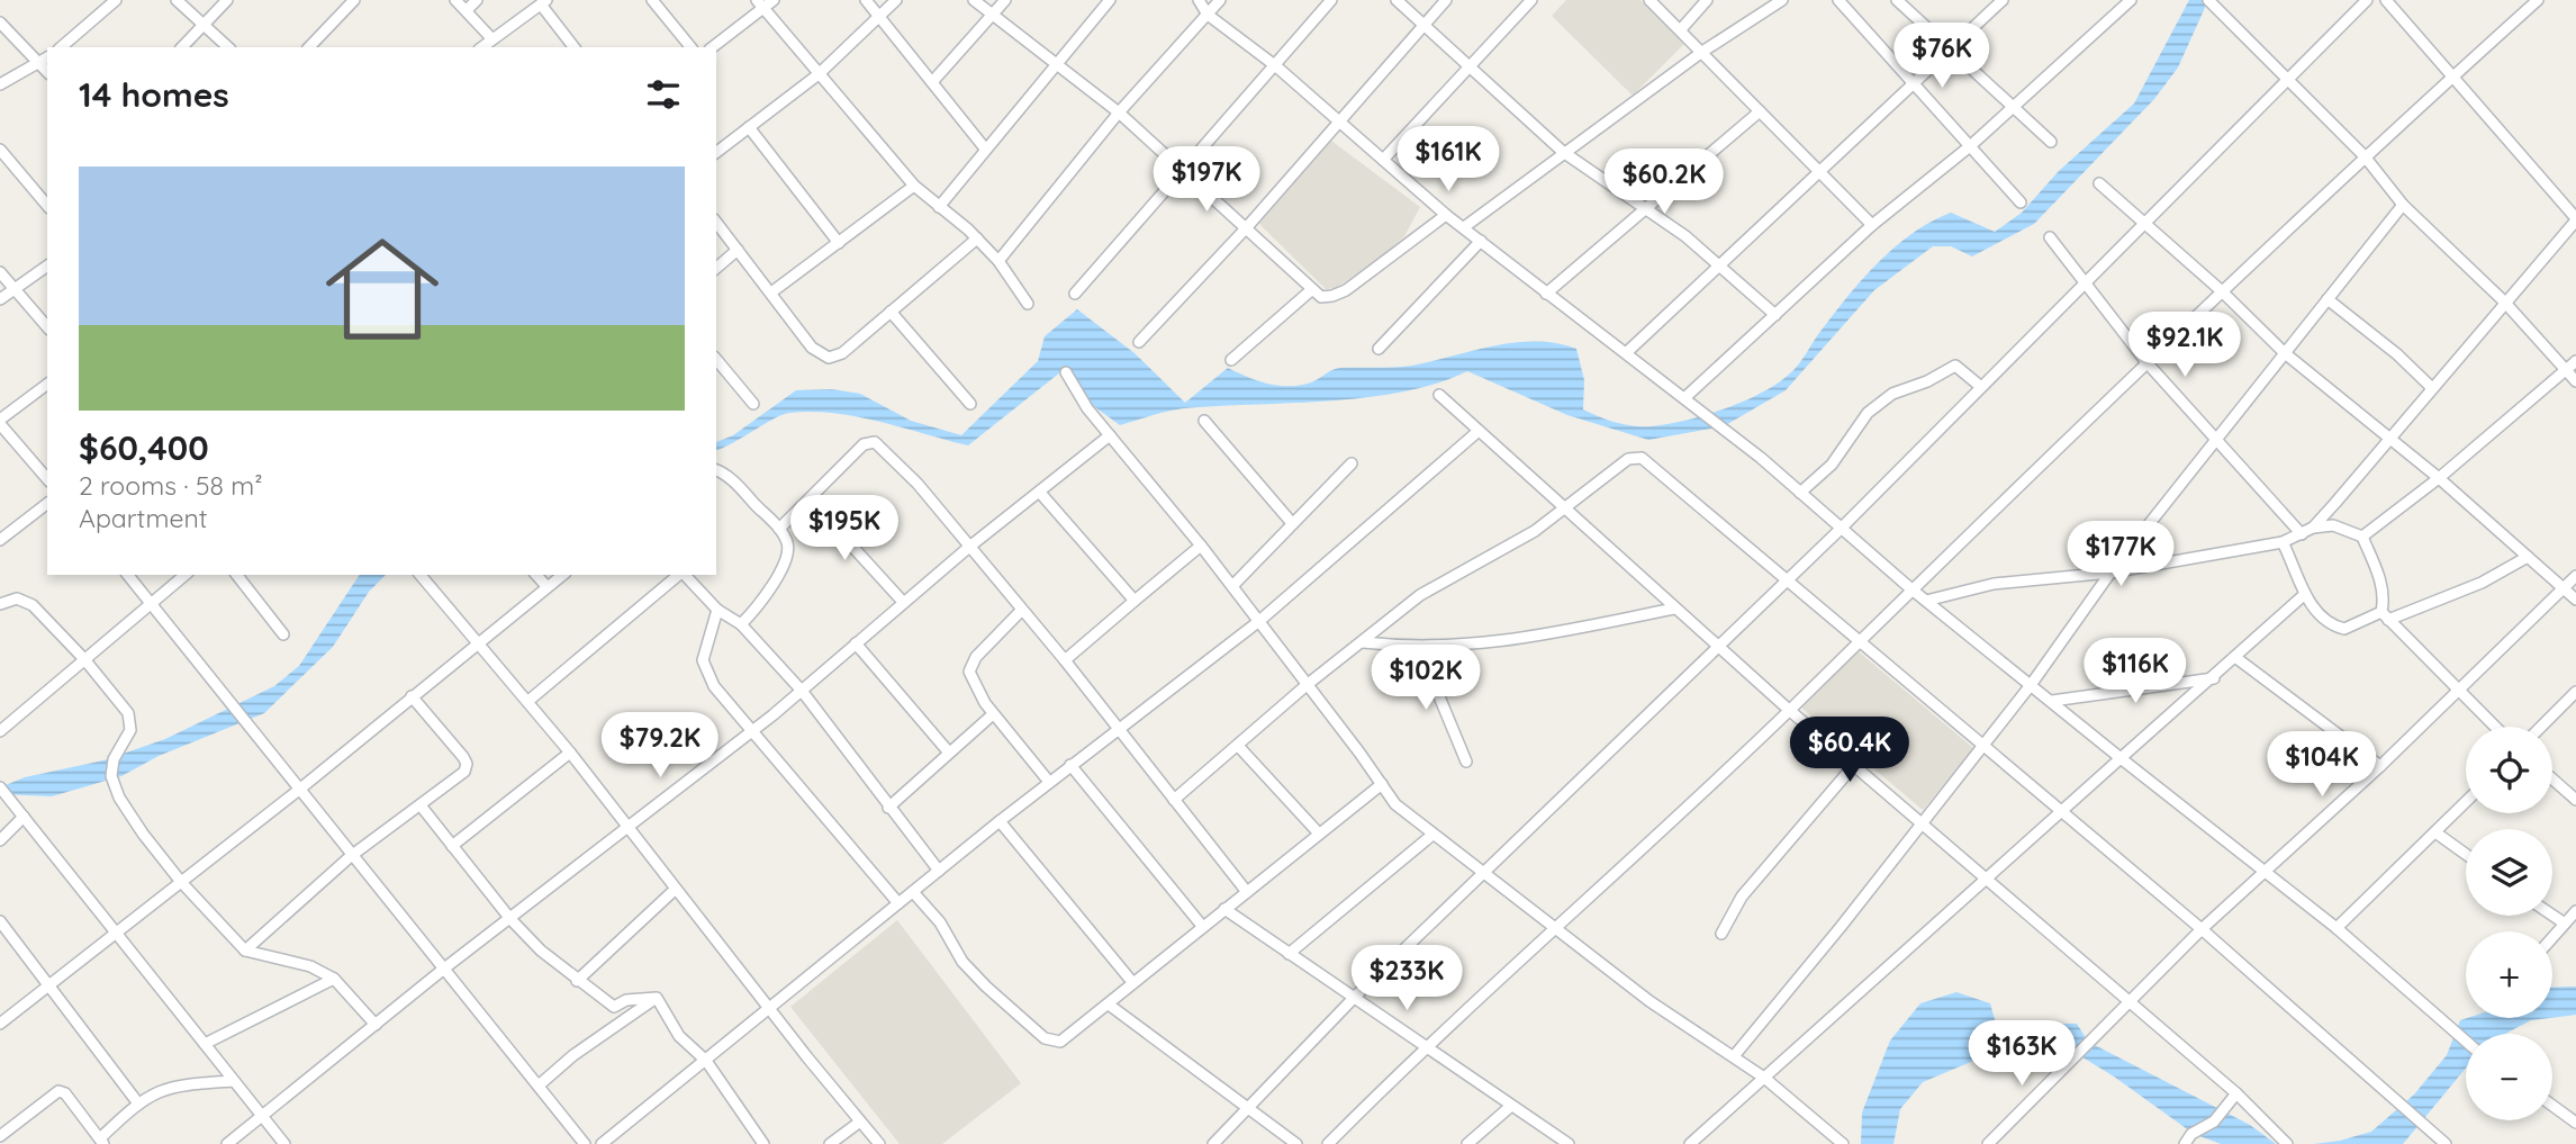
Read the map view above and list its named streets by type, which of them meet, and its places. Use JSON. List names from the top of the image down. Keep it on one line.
{"page":{"price":["$76K","$161K","$197K","$60.2K","$92.1K","$195K","$177K","$116K","$102K","$79.2K","$60.4K","$104K","$233K","$163K"],"heading":"14 homes","list":[{"name":"$60,400","note":"2 rooms · 58 m² · Apartment"}],"map_buttons":["+","−"]}}
